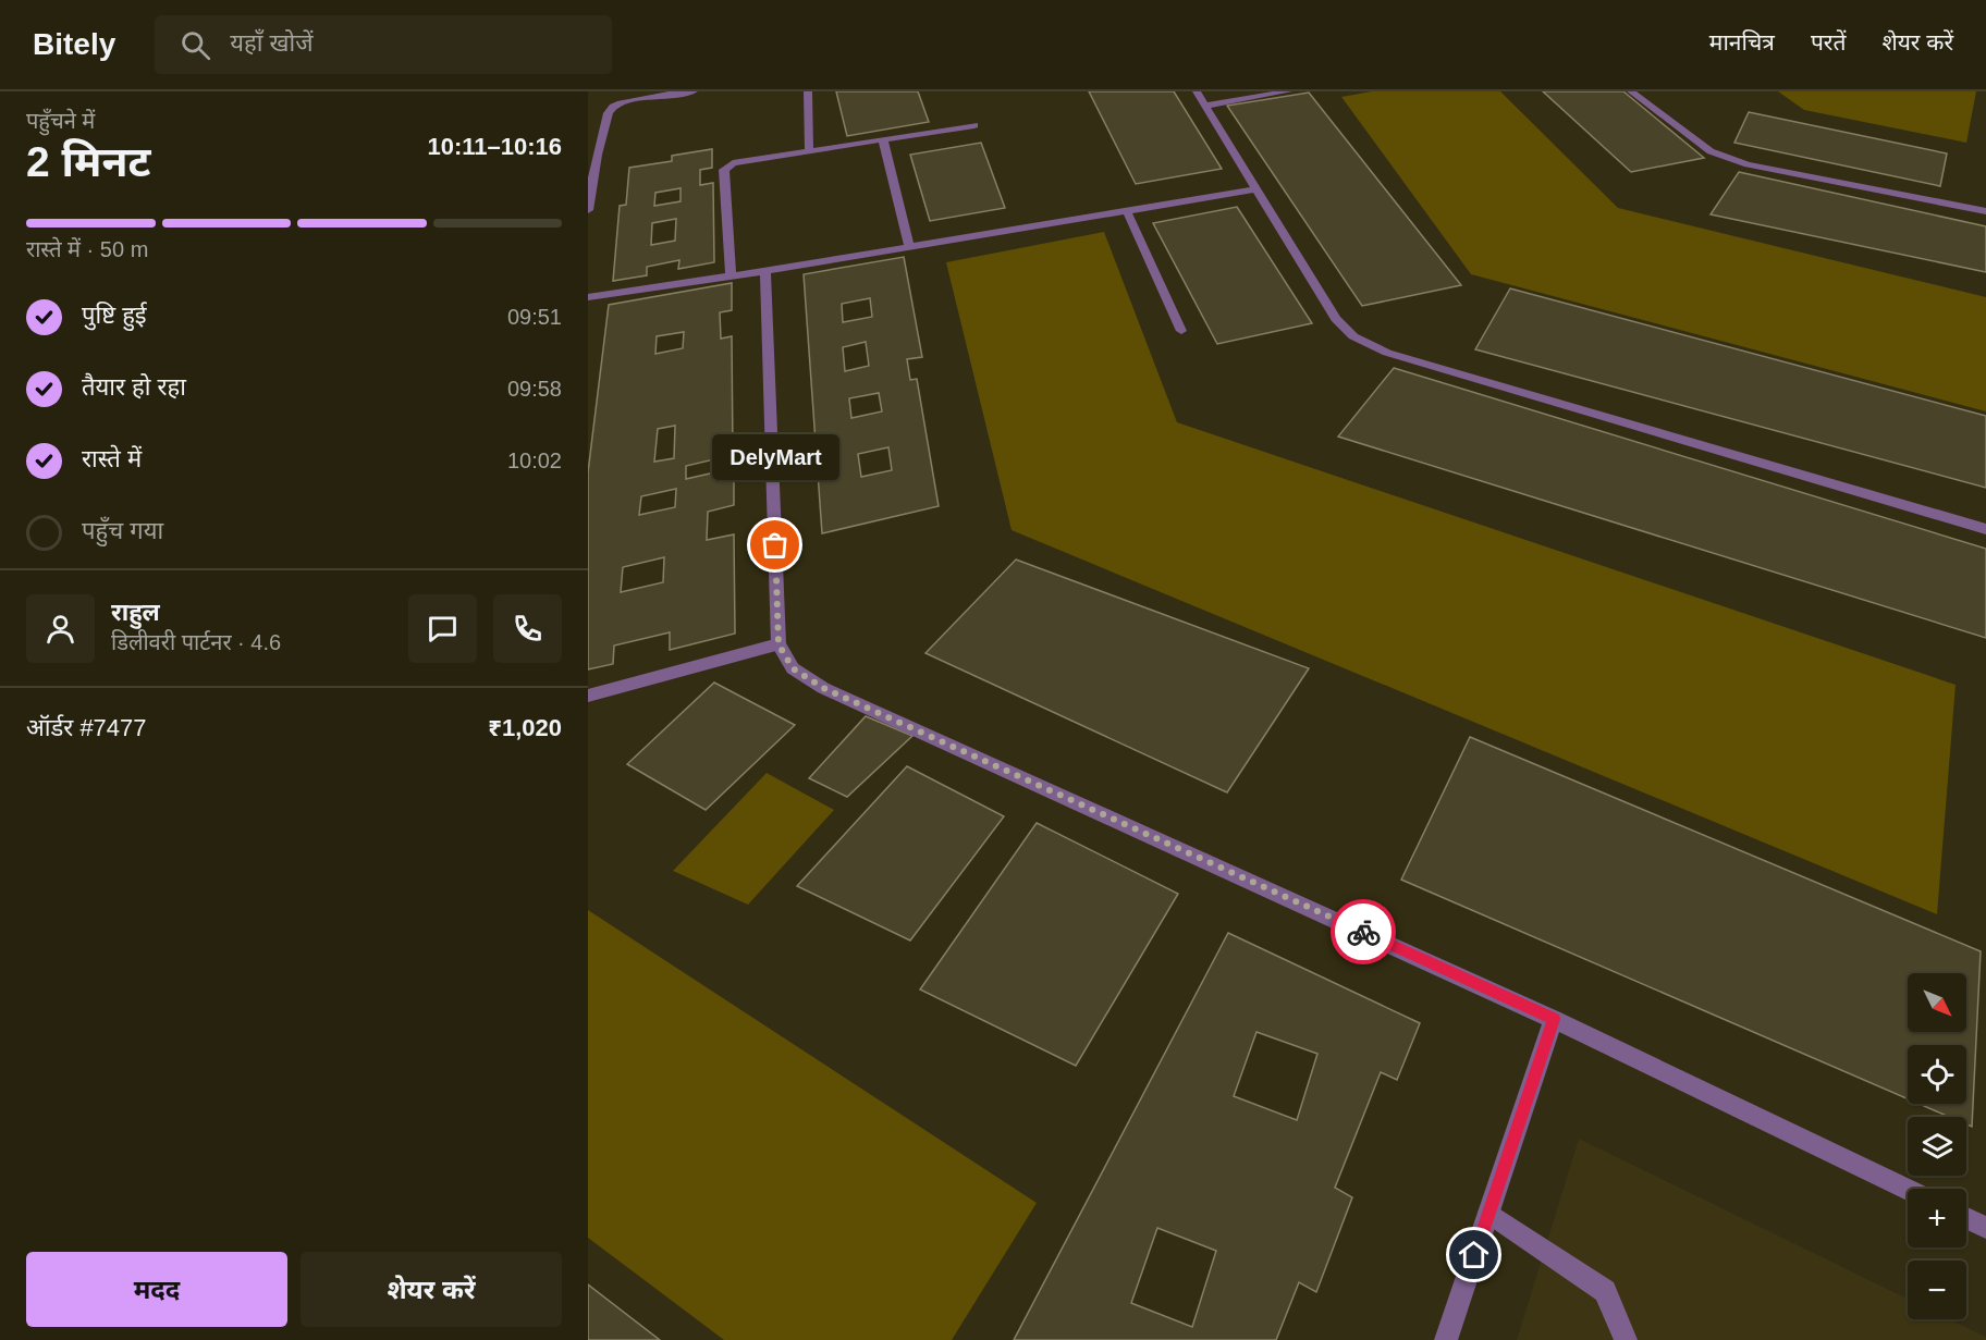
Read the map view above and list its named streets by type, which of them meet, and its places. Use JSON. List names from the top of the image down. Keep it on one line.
{"places":["DelyMart"],"north":"bottom right","page":{"header":"Bitely","search":"यहाँ खोजें","nav":["मानचित्र","परतें","शेयर करें"],"heading":["2 मिनट","पहुँचने में","10:11–10:16"],"panel":["राहुल","डिलीवरी पार्टनर · 4.6","ऑर्डर #7477","₹1,020"],"bar":"रास्ते में · 50 m","list":[["पुष्टि हुई","09:51"],["तैयार हो रहा","09:58"],["रास्ते में","10:02"],"पहुँच गया"],"bubble":"DelyMart","map_buttons":["+","−"],"buttons":["मदद","शेयर करें"]}}
